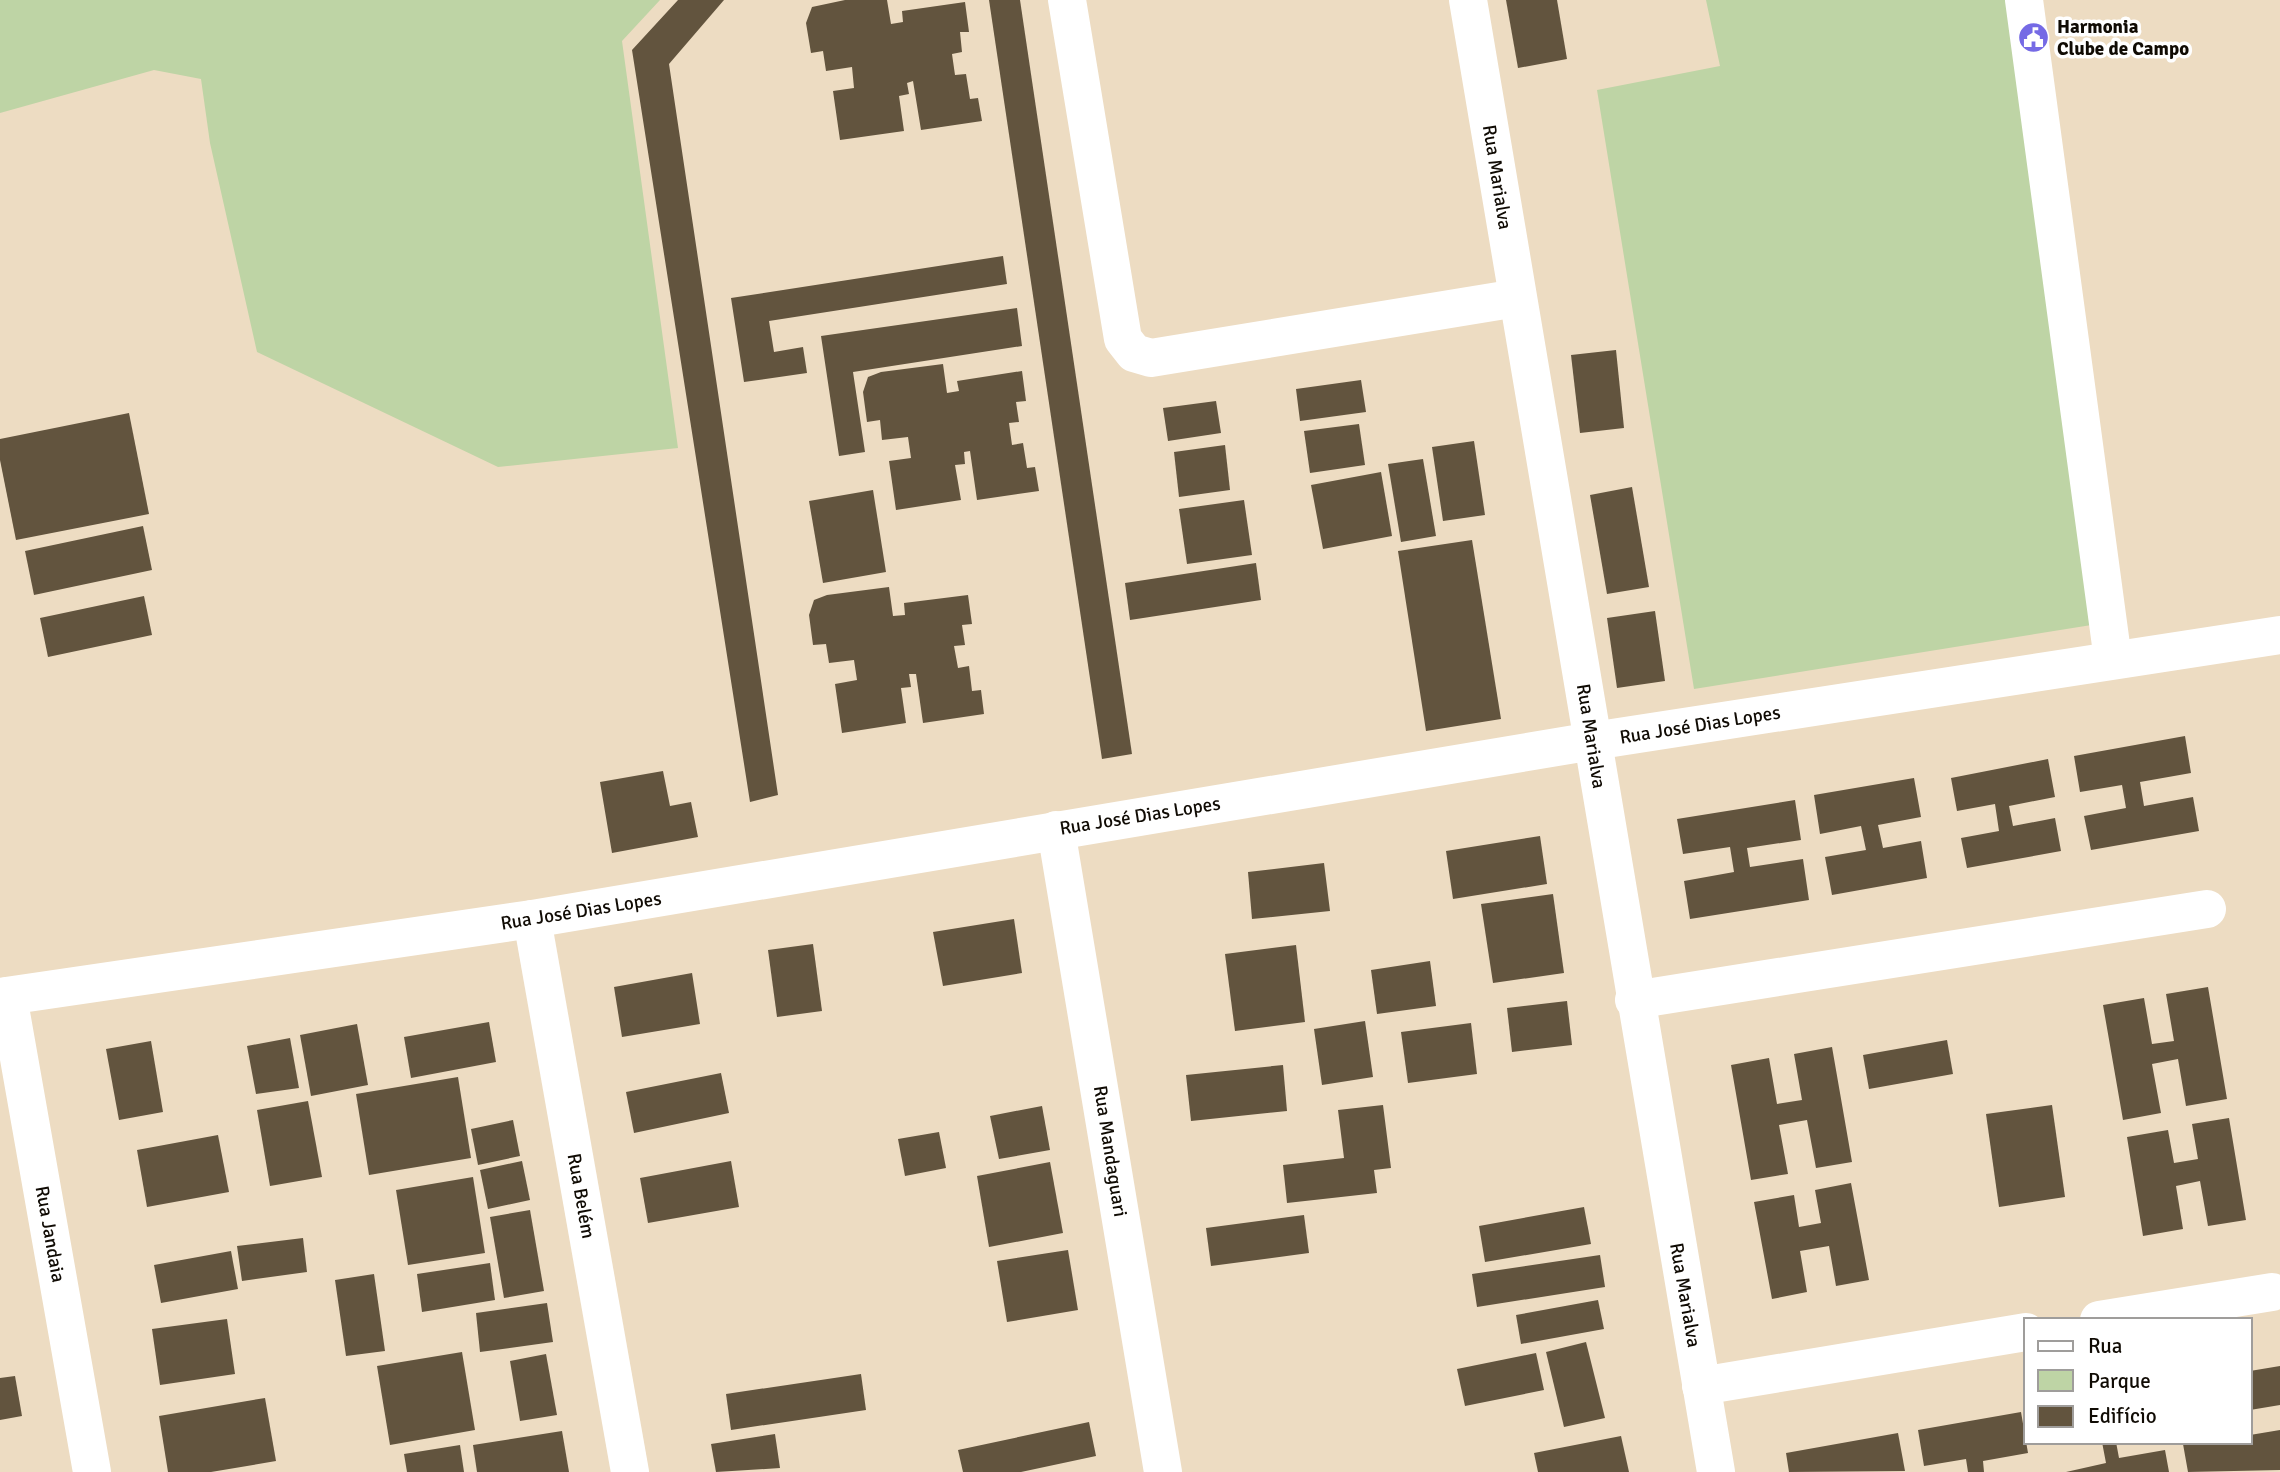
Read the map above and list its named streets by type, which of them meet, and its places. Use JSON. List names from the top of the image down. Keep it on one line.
{"streets":{"street":["Rua Marialva","Rua José Dias Lopes","Rua Mandaguari","Rua Belém","Rua Jandaia"]},"crossings":[["Rua Marialva","Rua José Dias Lopes"],["Rua José Dias Lopes","Rua Mandaguari"],["Rua José Dias Lopes","Rua Belém"],["Rua José Dias Lopes","Rua Jandaia"]],"places":{"public building":["Harmonia Clube de Campo"]},"legend":["Rua","Parque","Edifício"]}
